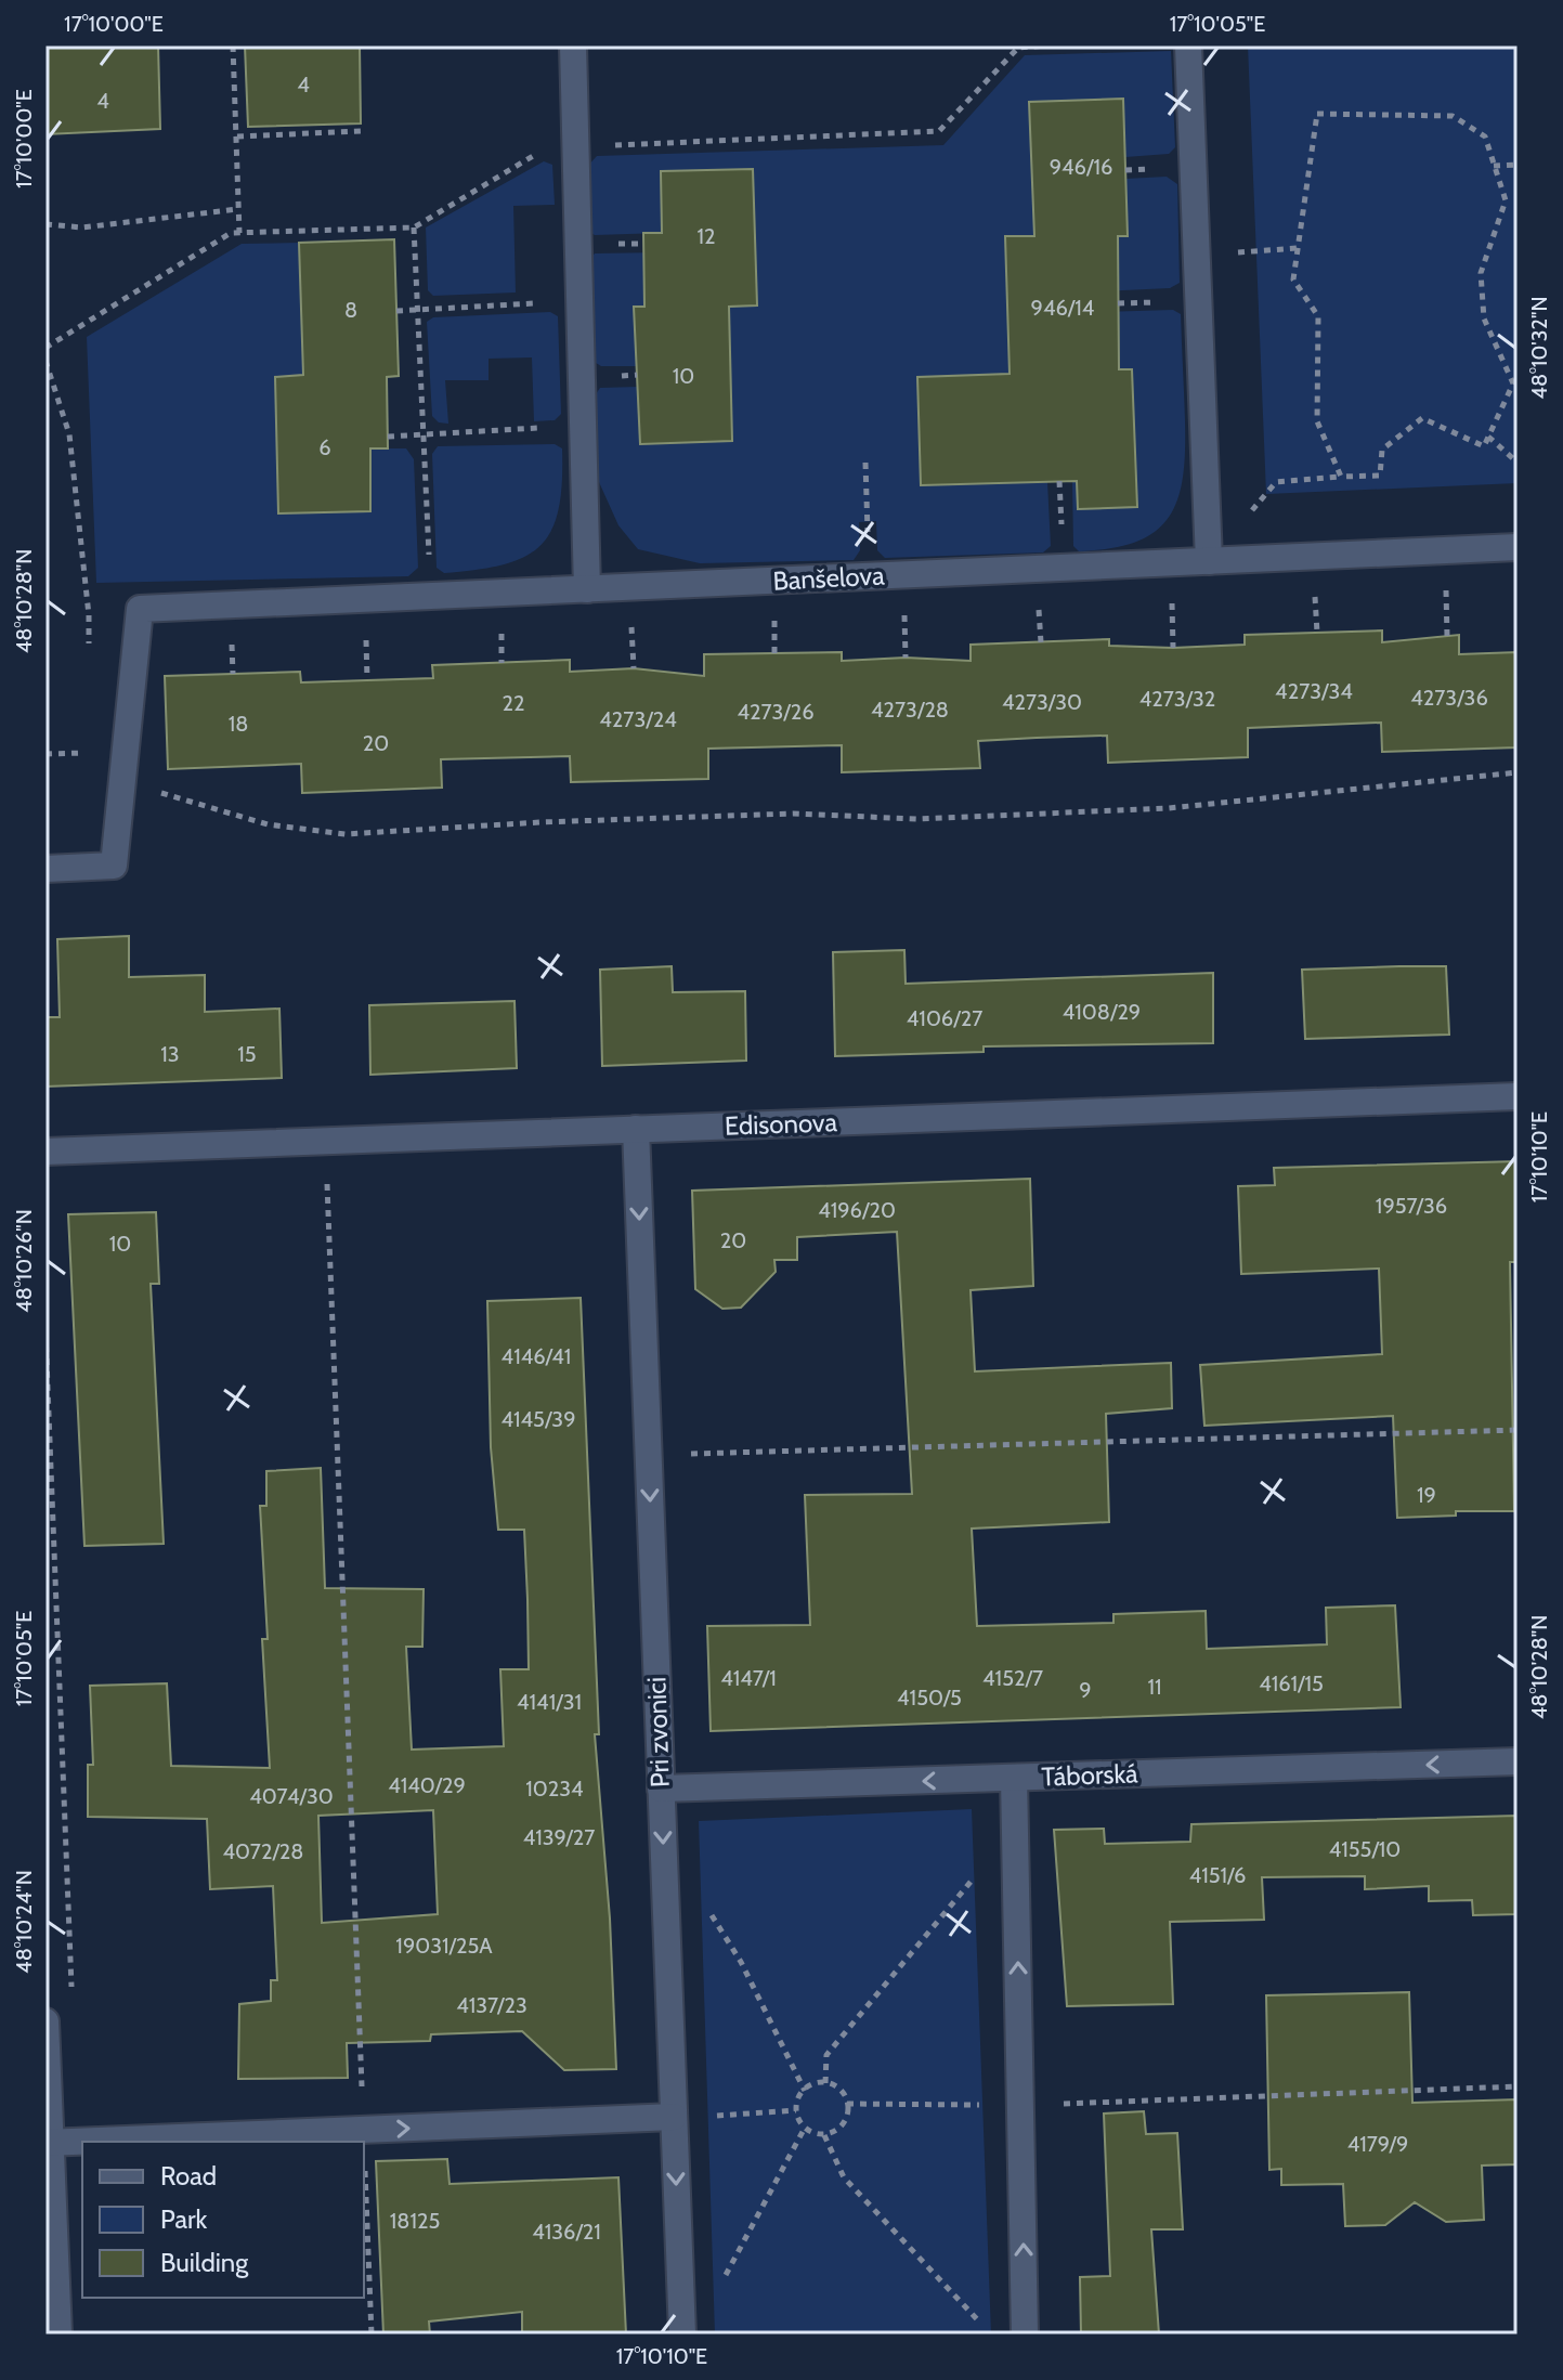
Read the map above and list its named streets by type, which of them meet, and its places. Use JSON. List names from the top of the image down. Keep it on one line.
{"streets":{"street":["Banšelova","Edisonova","Pri zvonici","Táborská"]},"crossings":[["Edisonova","Pri zvonici"],["Pri zvonici","Táborská"]],"one_way":["Pri zvonici","Táborská"],"house_numbers":["4","4","946/16","12","946/14","8","10","6","4273/34","4273/36","4273/32","4273/30","22","4273/28","4273/26","4273/24","18","20","4108/29","4106/27","13","15","1957/36","4196/20","20","10","4146/41","4145/39","19","4147/1","4152/7","4161/15","11","9","4150/5","4141/31","4140/29","10234","4074/30","4139/27","4155/10","4072/28","4151/6","19031/25A","4137/23","4179/9","18125","4136/21"],"legend":["Road","Park","Building"],"coordinates":["17°10'00\"E","17°10'05\"E","48°10'32\"N","48°10'28\"N","17°10'10\"E","48°10'26\"N","48°10'24\"N"]}
